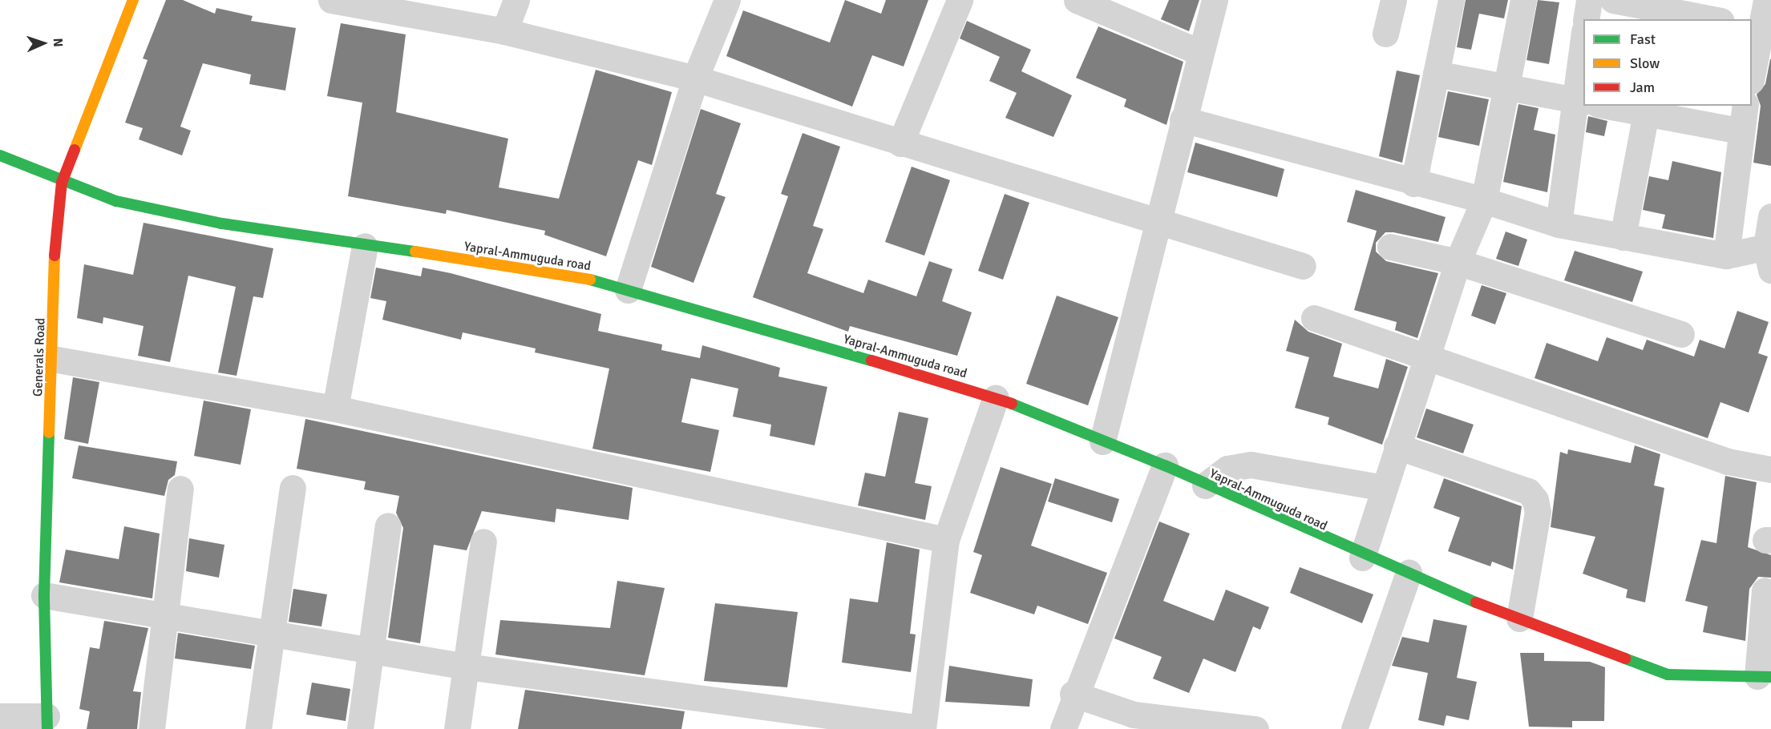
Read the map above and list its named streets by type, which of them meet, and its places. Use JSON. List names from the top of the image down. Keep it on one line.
{"streets":{"main road":["Yapral-Ammuguda road","Generals Road"]},"crossings":[["Yapral-Ammuguda road","Generals Road"]],"legend":["Fast","Slow","Jam"],"north":"right"}
